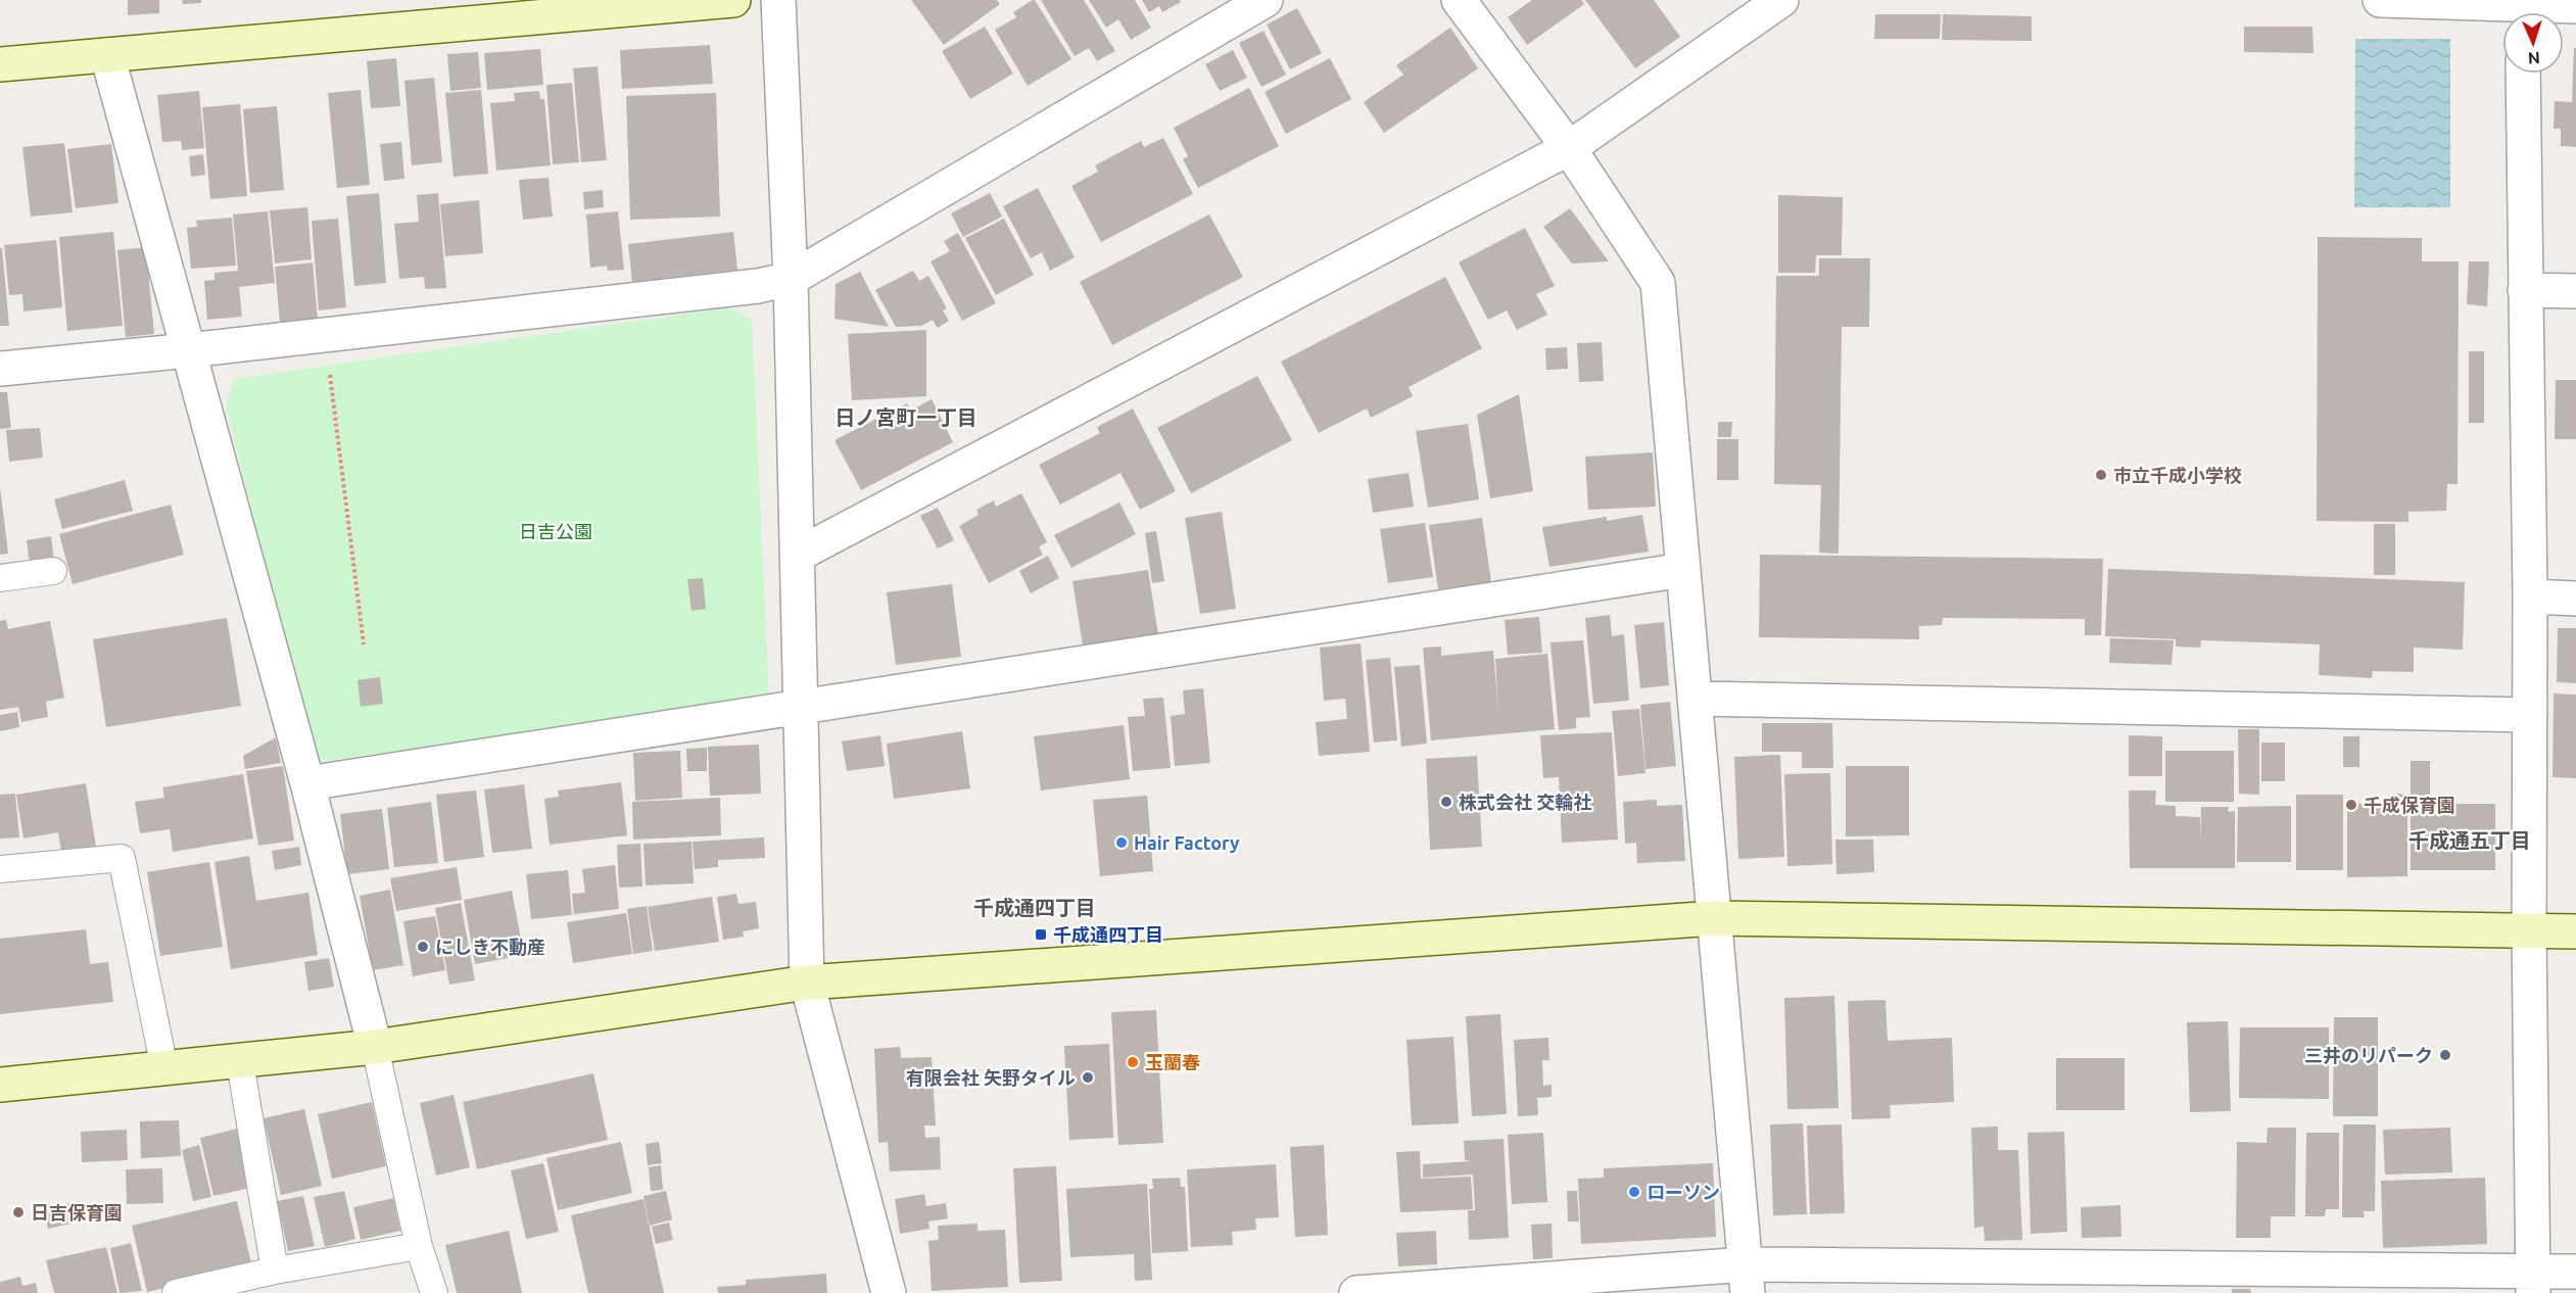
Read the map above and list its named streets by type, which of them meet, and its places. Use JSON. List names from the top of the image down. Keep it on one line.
{"districts":["日ノ宮町一丁目","千成通五丁目","千成通四丁目"],"parks":["日吉公園"],"places":{"other":["市立千成小学校","株式会社 交輪社","千成保育園","Hair Factory","にしき不動産","三井のリパーク","玉蘭春","有限会社 矢野タイル","ローソン","日吉保育園"],"transit":["千成通四丁目"]},"north":"bottom"}
